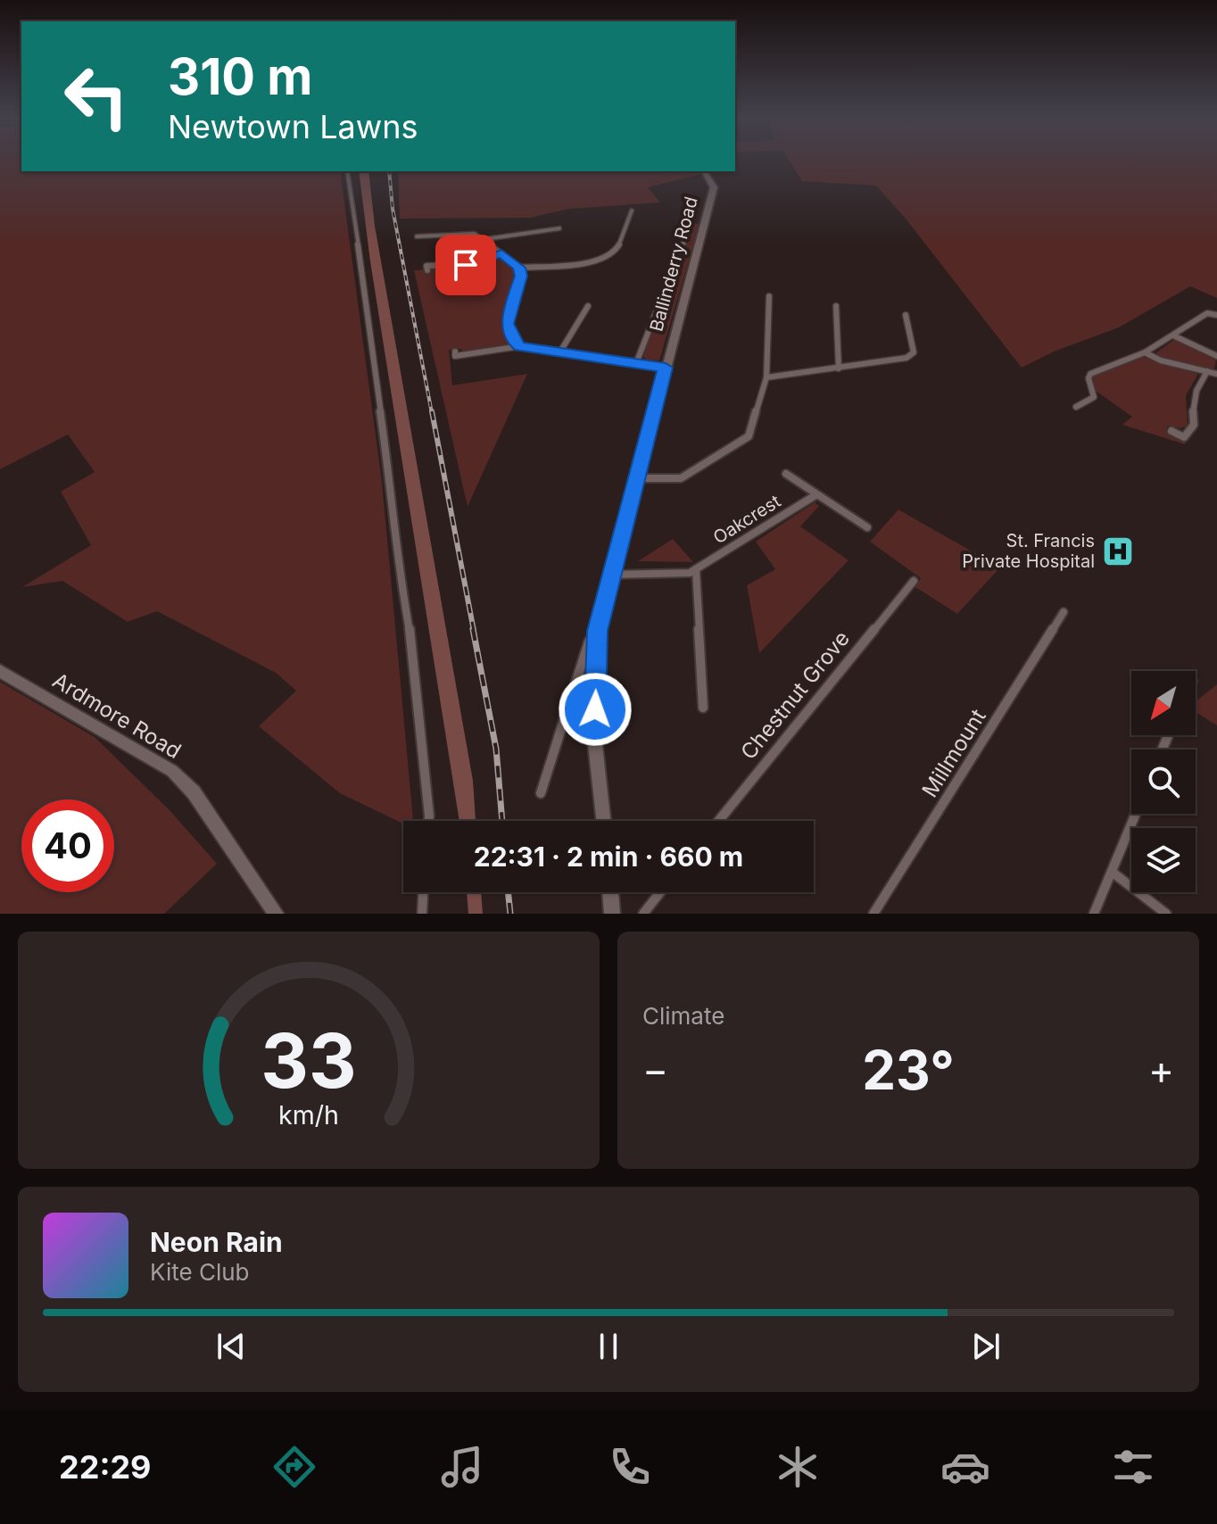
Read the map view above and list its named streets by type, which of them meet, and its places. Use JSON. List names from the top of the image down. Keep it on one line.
{"streets":{"street":["Ballinderry Road","Oakcrest","Chestnut Grove","Ardmore Road","Millmount"]},"crossings":[["Ballinderry Road","Oakcrest"]],"places":{"hospital":["St. Francis Private Hospital"]},"north":"bottom left","page":{"turn":["310 m","Newtown Lawns"],"limit":"40","trip":"22:31 · 2 min · 660 m","tile":"Climate","heat":["−","23°","+"],"song":["Neon Rain","Kite Club"],"tabs":"22:29","gauge":["33","km/h"]}}
